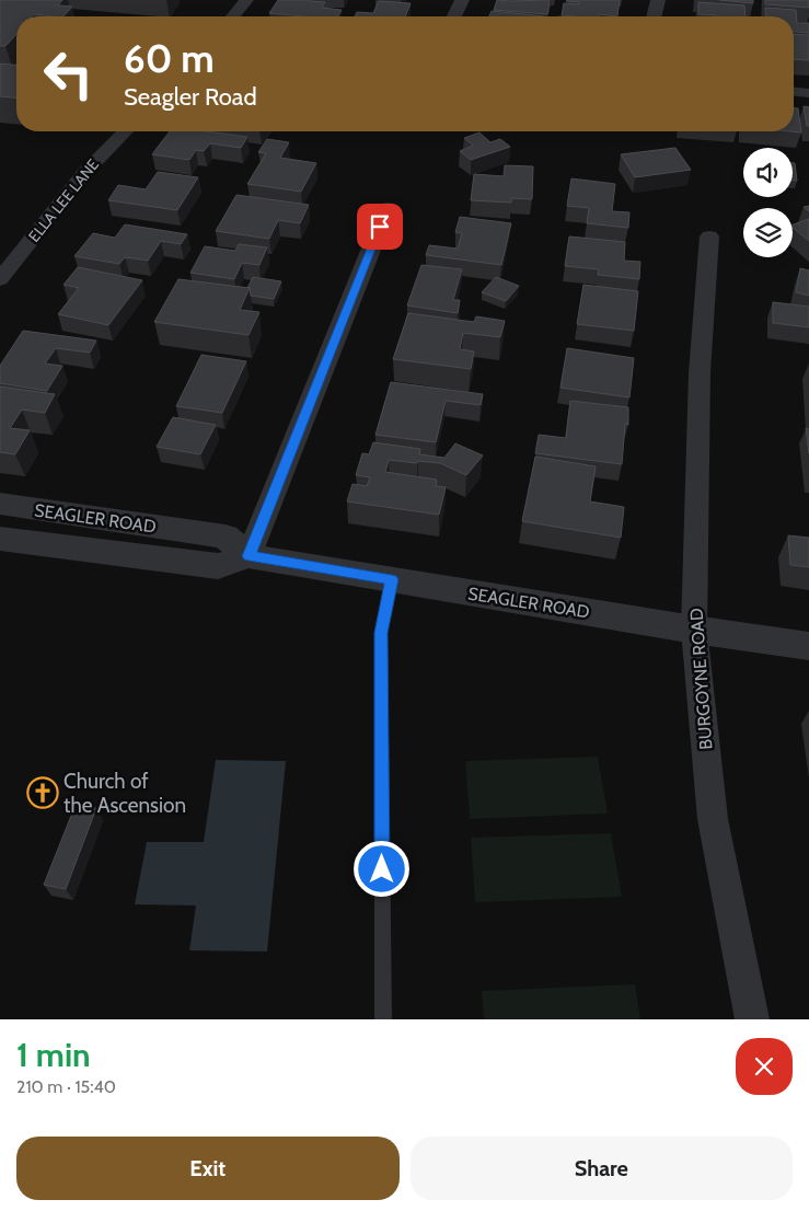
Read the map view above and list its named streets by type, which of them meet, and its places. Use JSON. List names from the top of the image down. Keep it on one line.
{"streets":{"street":["ELLA LEE LANE","SEAGLER ROAD","BURGOYNE ROAD"]},"crossings":[["SEAGLER ROAD","BURGOYNE ROAD"]],"places":{"church":["Church of the Ascension"]},"page":{"turn":["60 m","Seagler Road"],"heading":["1 min","210 m · 15:40"],"buttons":["Exit","Share"]}}
